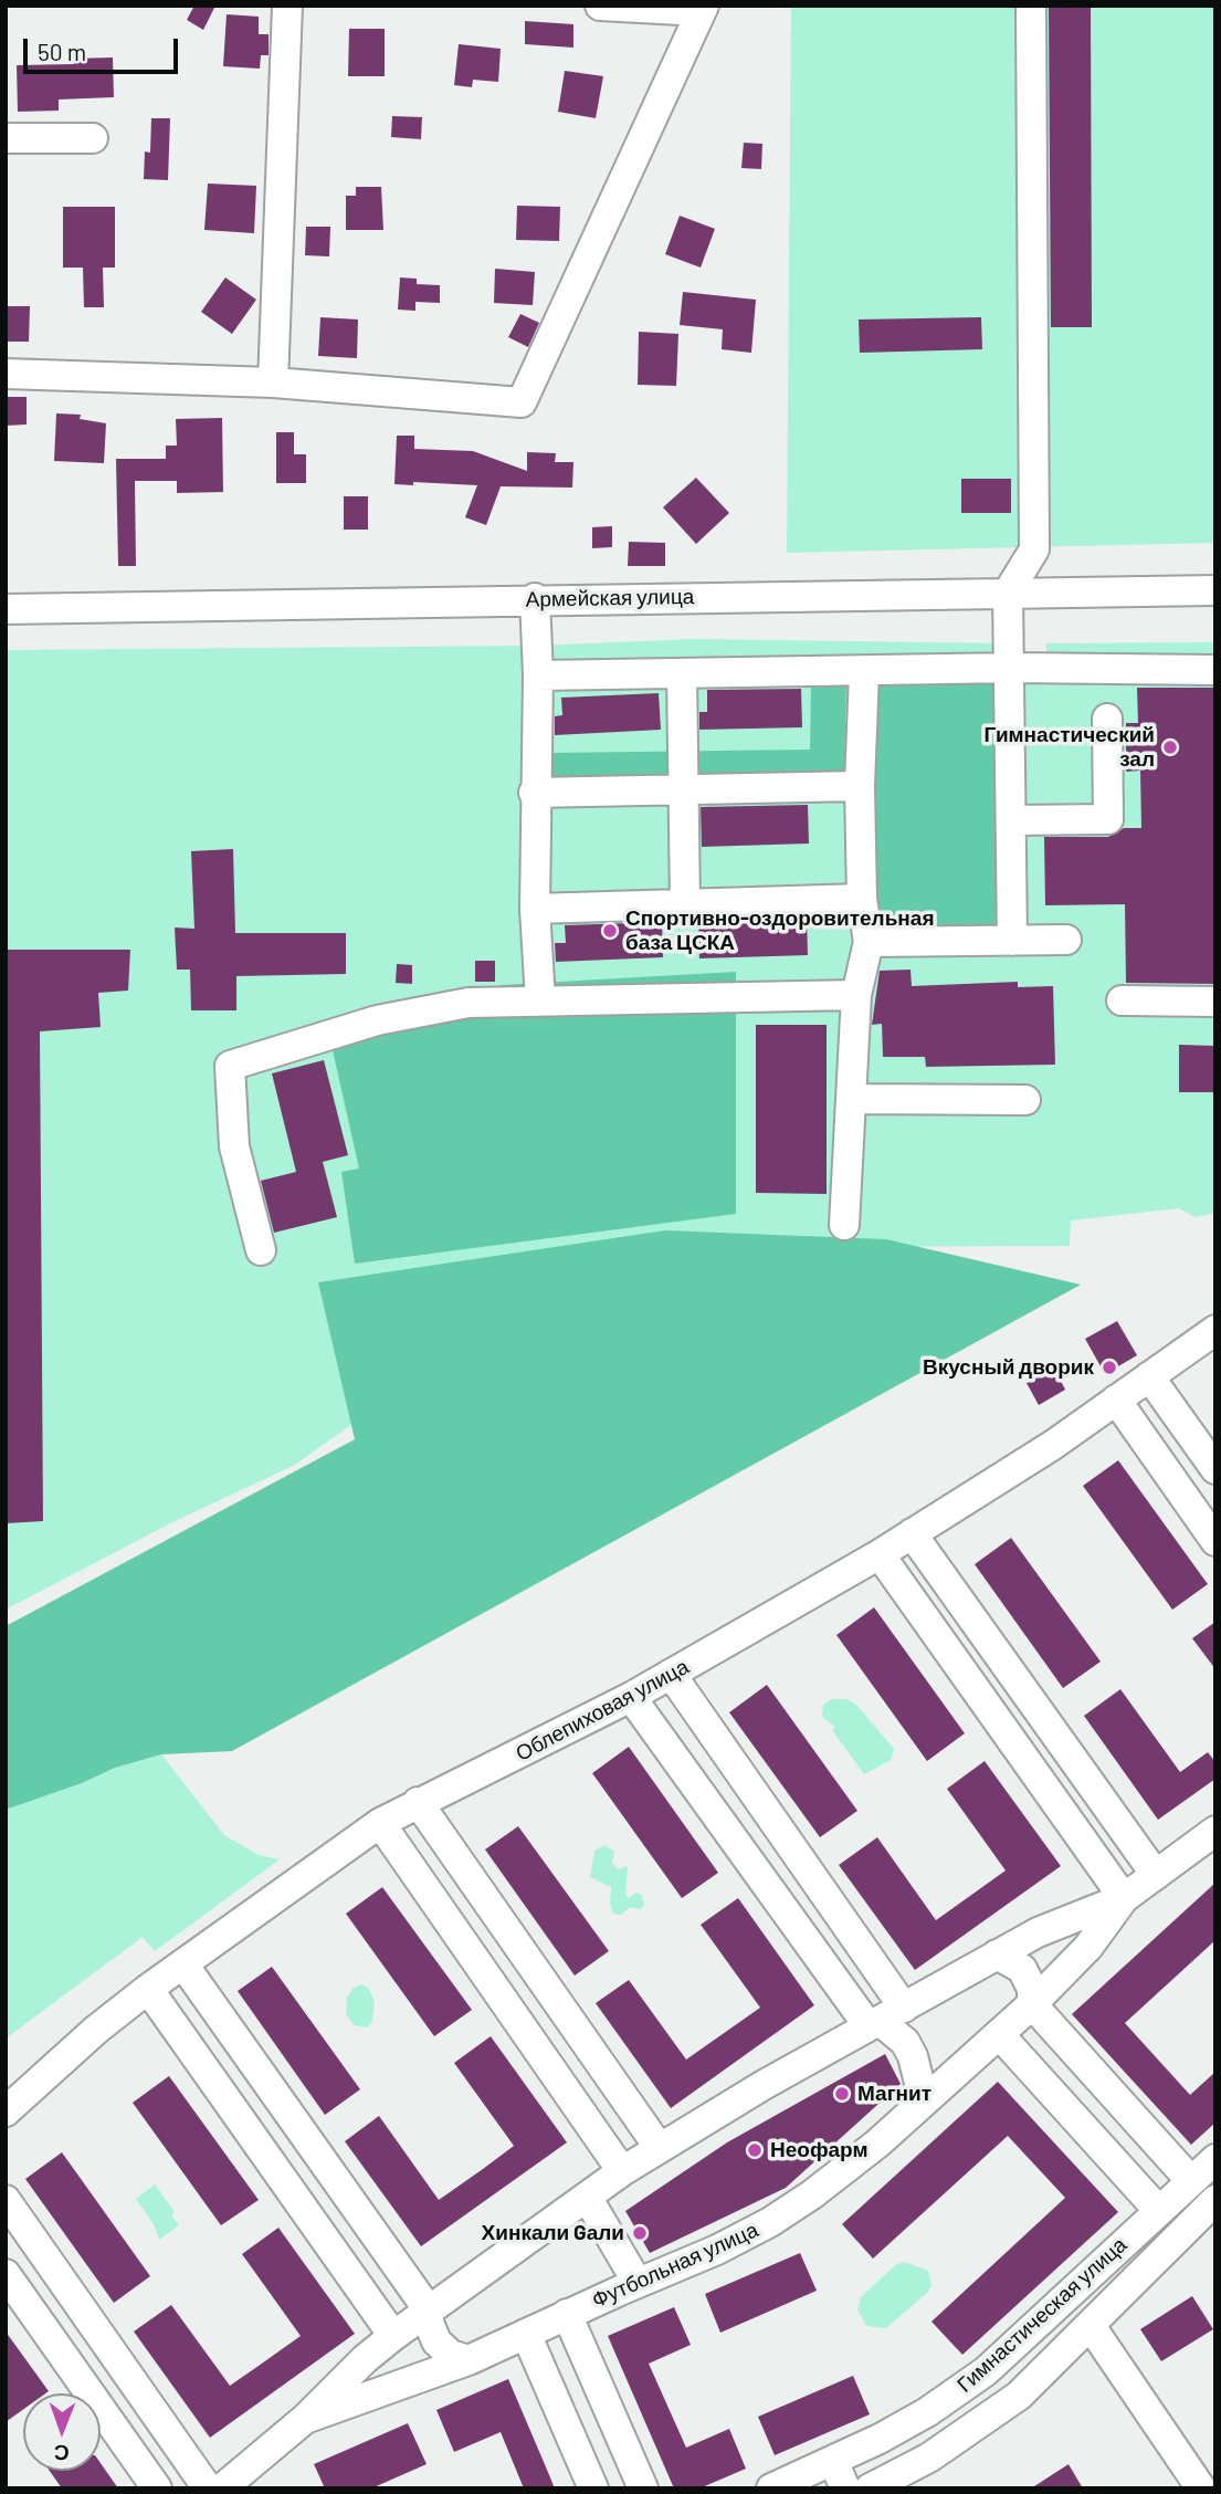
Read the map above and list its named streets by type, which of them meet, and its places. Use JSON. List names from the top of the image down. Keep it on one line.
{"streets":{"street":["Армейская улица","Облепиховая улица","Футбольная улица","Гимнастическая улица"]},"places":["Гимнастический зал","Спортивно-оздоровительная база ЦСКА","Вкусный дворик","Магнит","Неофарм","Хинкали Gали"],"scale_bar":"50 m","north":"bottom"}
